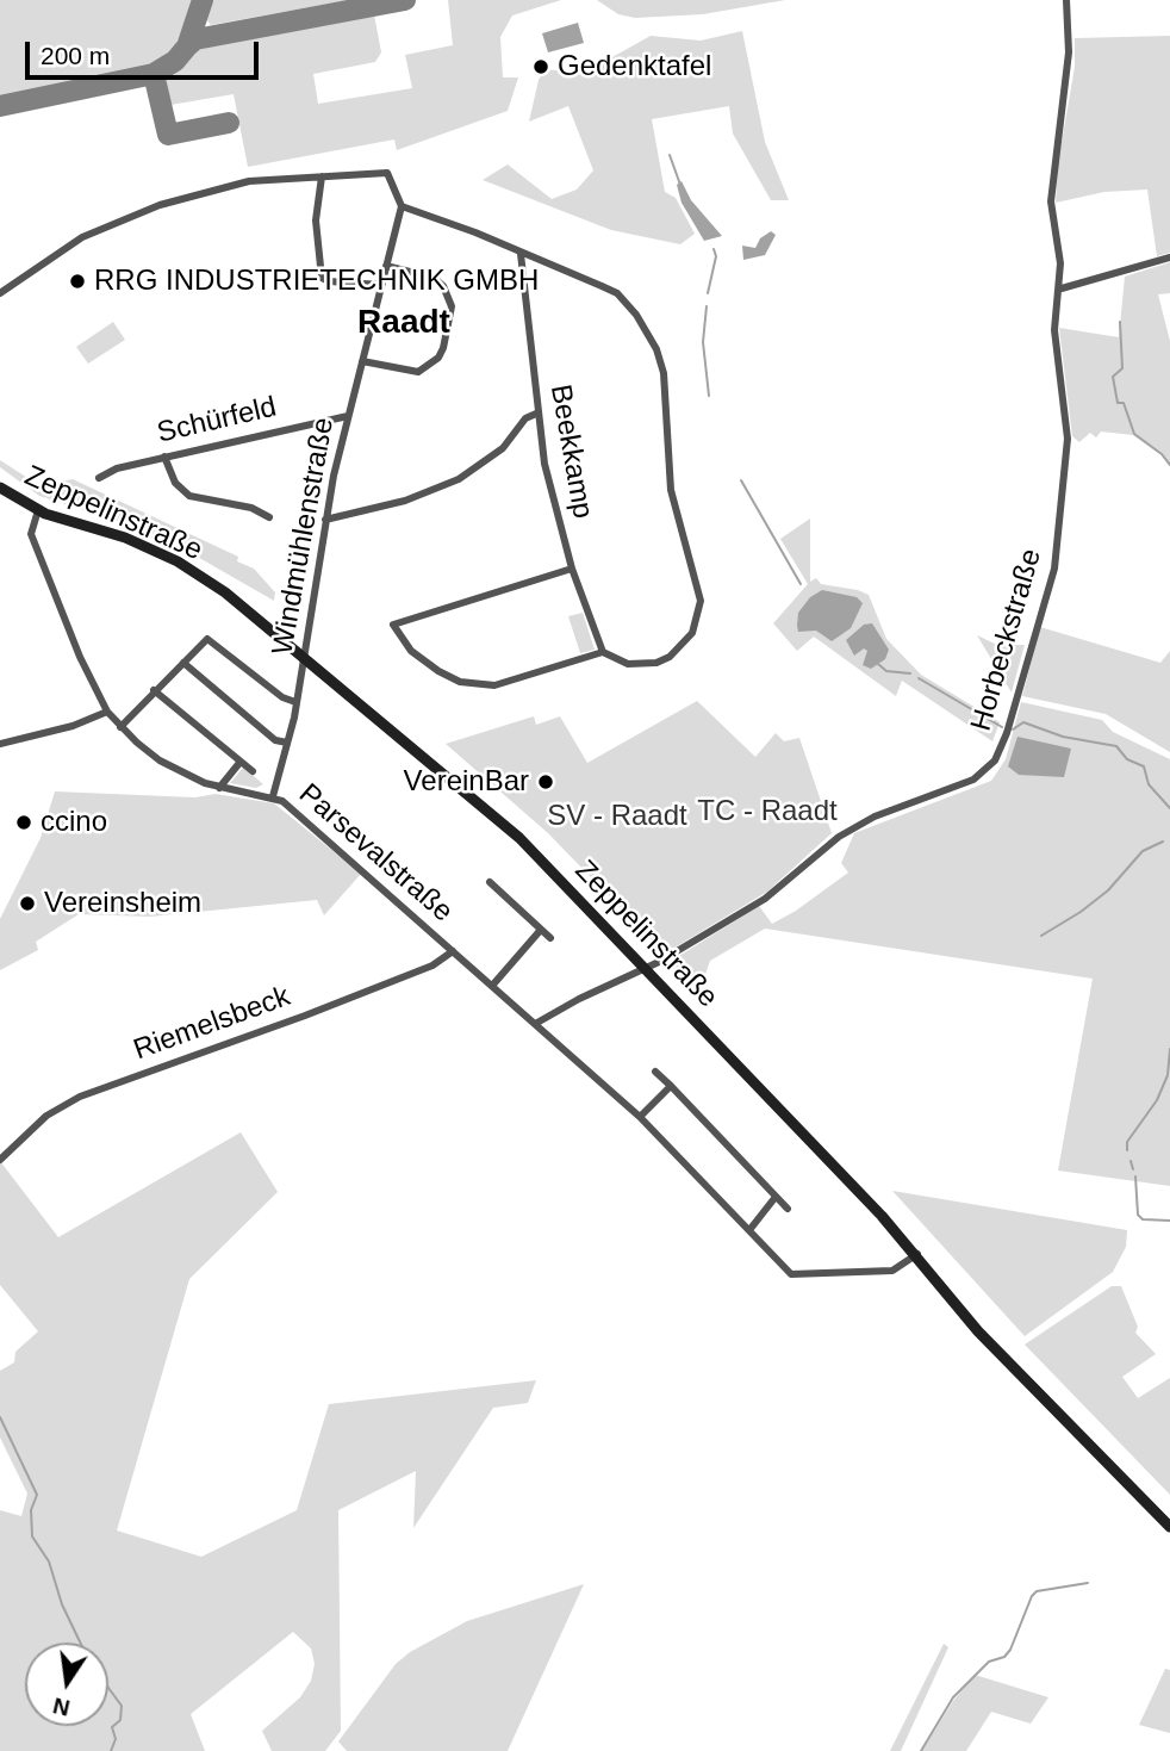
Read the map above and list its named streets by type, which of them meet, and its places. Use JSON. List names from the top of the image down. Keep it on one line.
{"streets":{"main road":["Zeppelinstraße"],"street":["Schürfeld","Beekkamp","Windmühlenstraße","Horbeckstraße","Parsevalstraße","Riemelsbeck"]},"crossings":[["Schürfeld","Windmühlenstraße"],["Zeppelinstraße","Windmühlenstraße"],["Zeppelinstraße","Horbeckstraße"],["Zeppelinstraße","Parsevalstraße"],["Windmühlenstraße","Parsevalstraße"],["Horbeckstraße","Parsevalstraße"],["Parsevalstraße","Riemelsbeck"]],"districts":["Raadt"],"parks":["TC - Raadt","SV - Raadt"],"places":["Gedenktafel","RRG INDUSTRIETECHNIK GMBH","VereinBar","ccino","Vereinsheim"],"scale_bar":"200 m","north":"bottom"}
